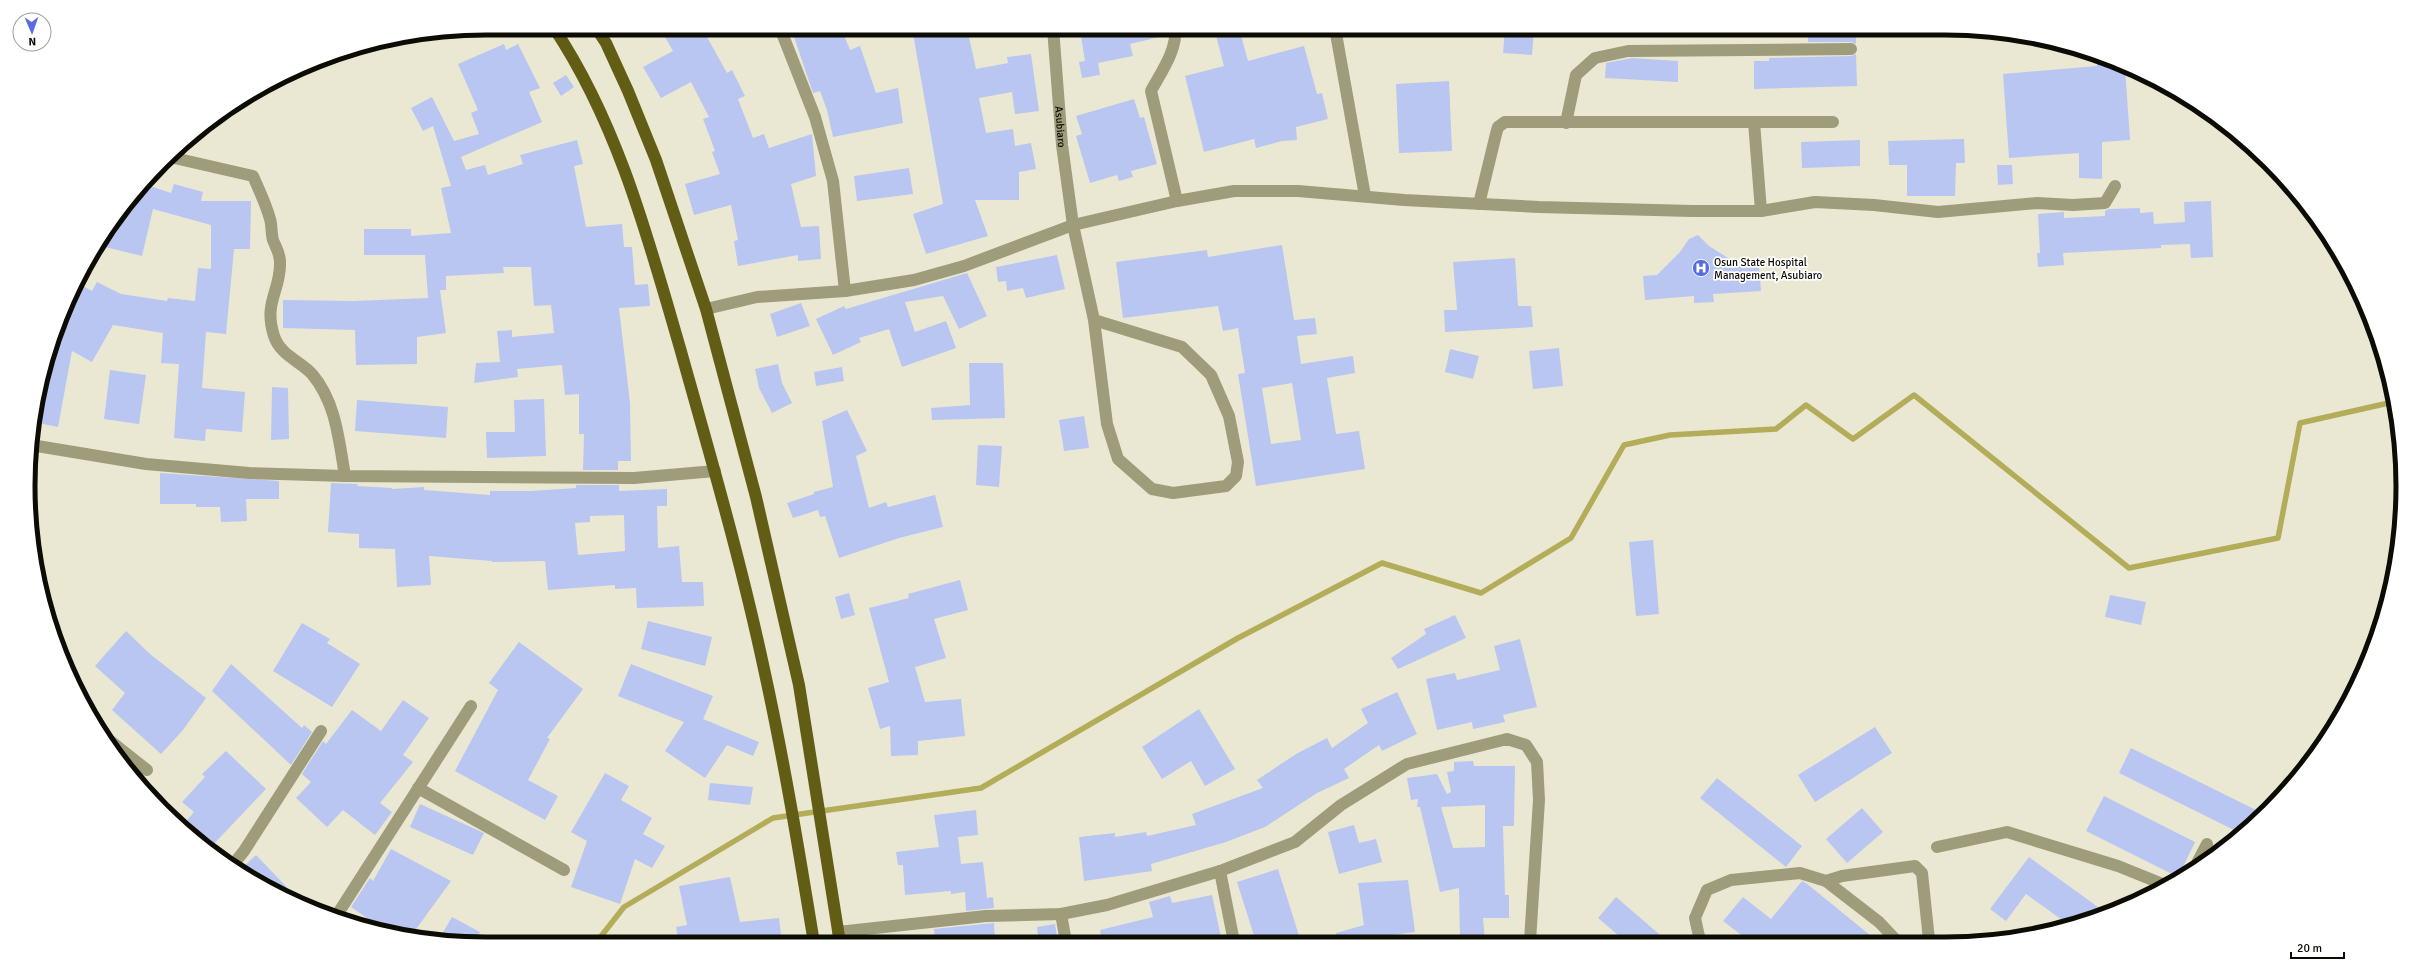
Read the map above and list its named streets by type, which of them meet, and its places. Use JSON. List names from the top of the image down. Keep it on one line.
{"streets":{"street":["Asubiaro"]},"places":{"hospital":["Osun State Hospital Management, Asubiaro"]},"scale_bar":"20 m","north":"bottom"}
